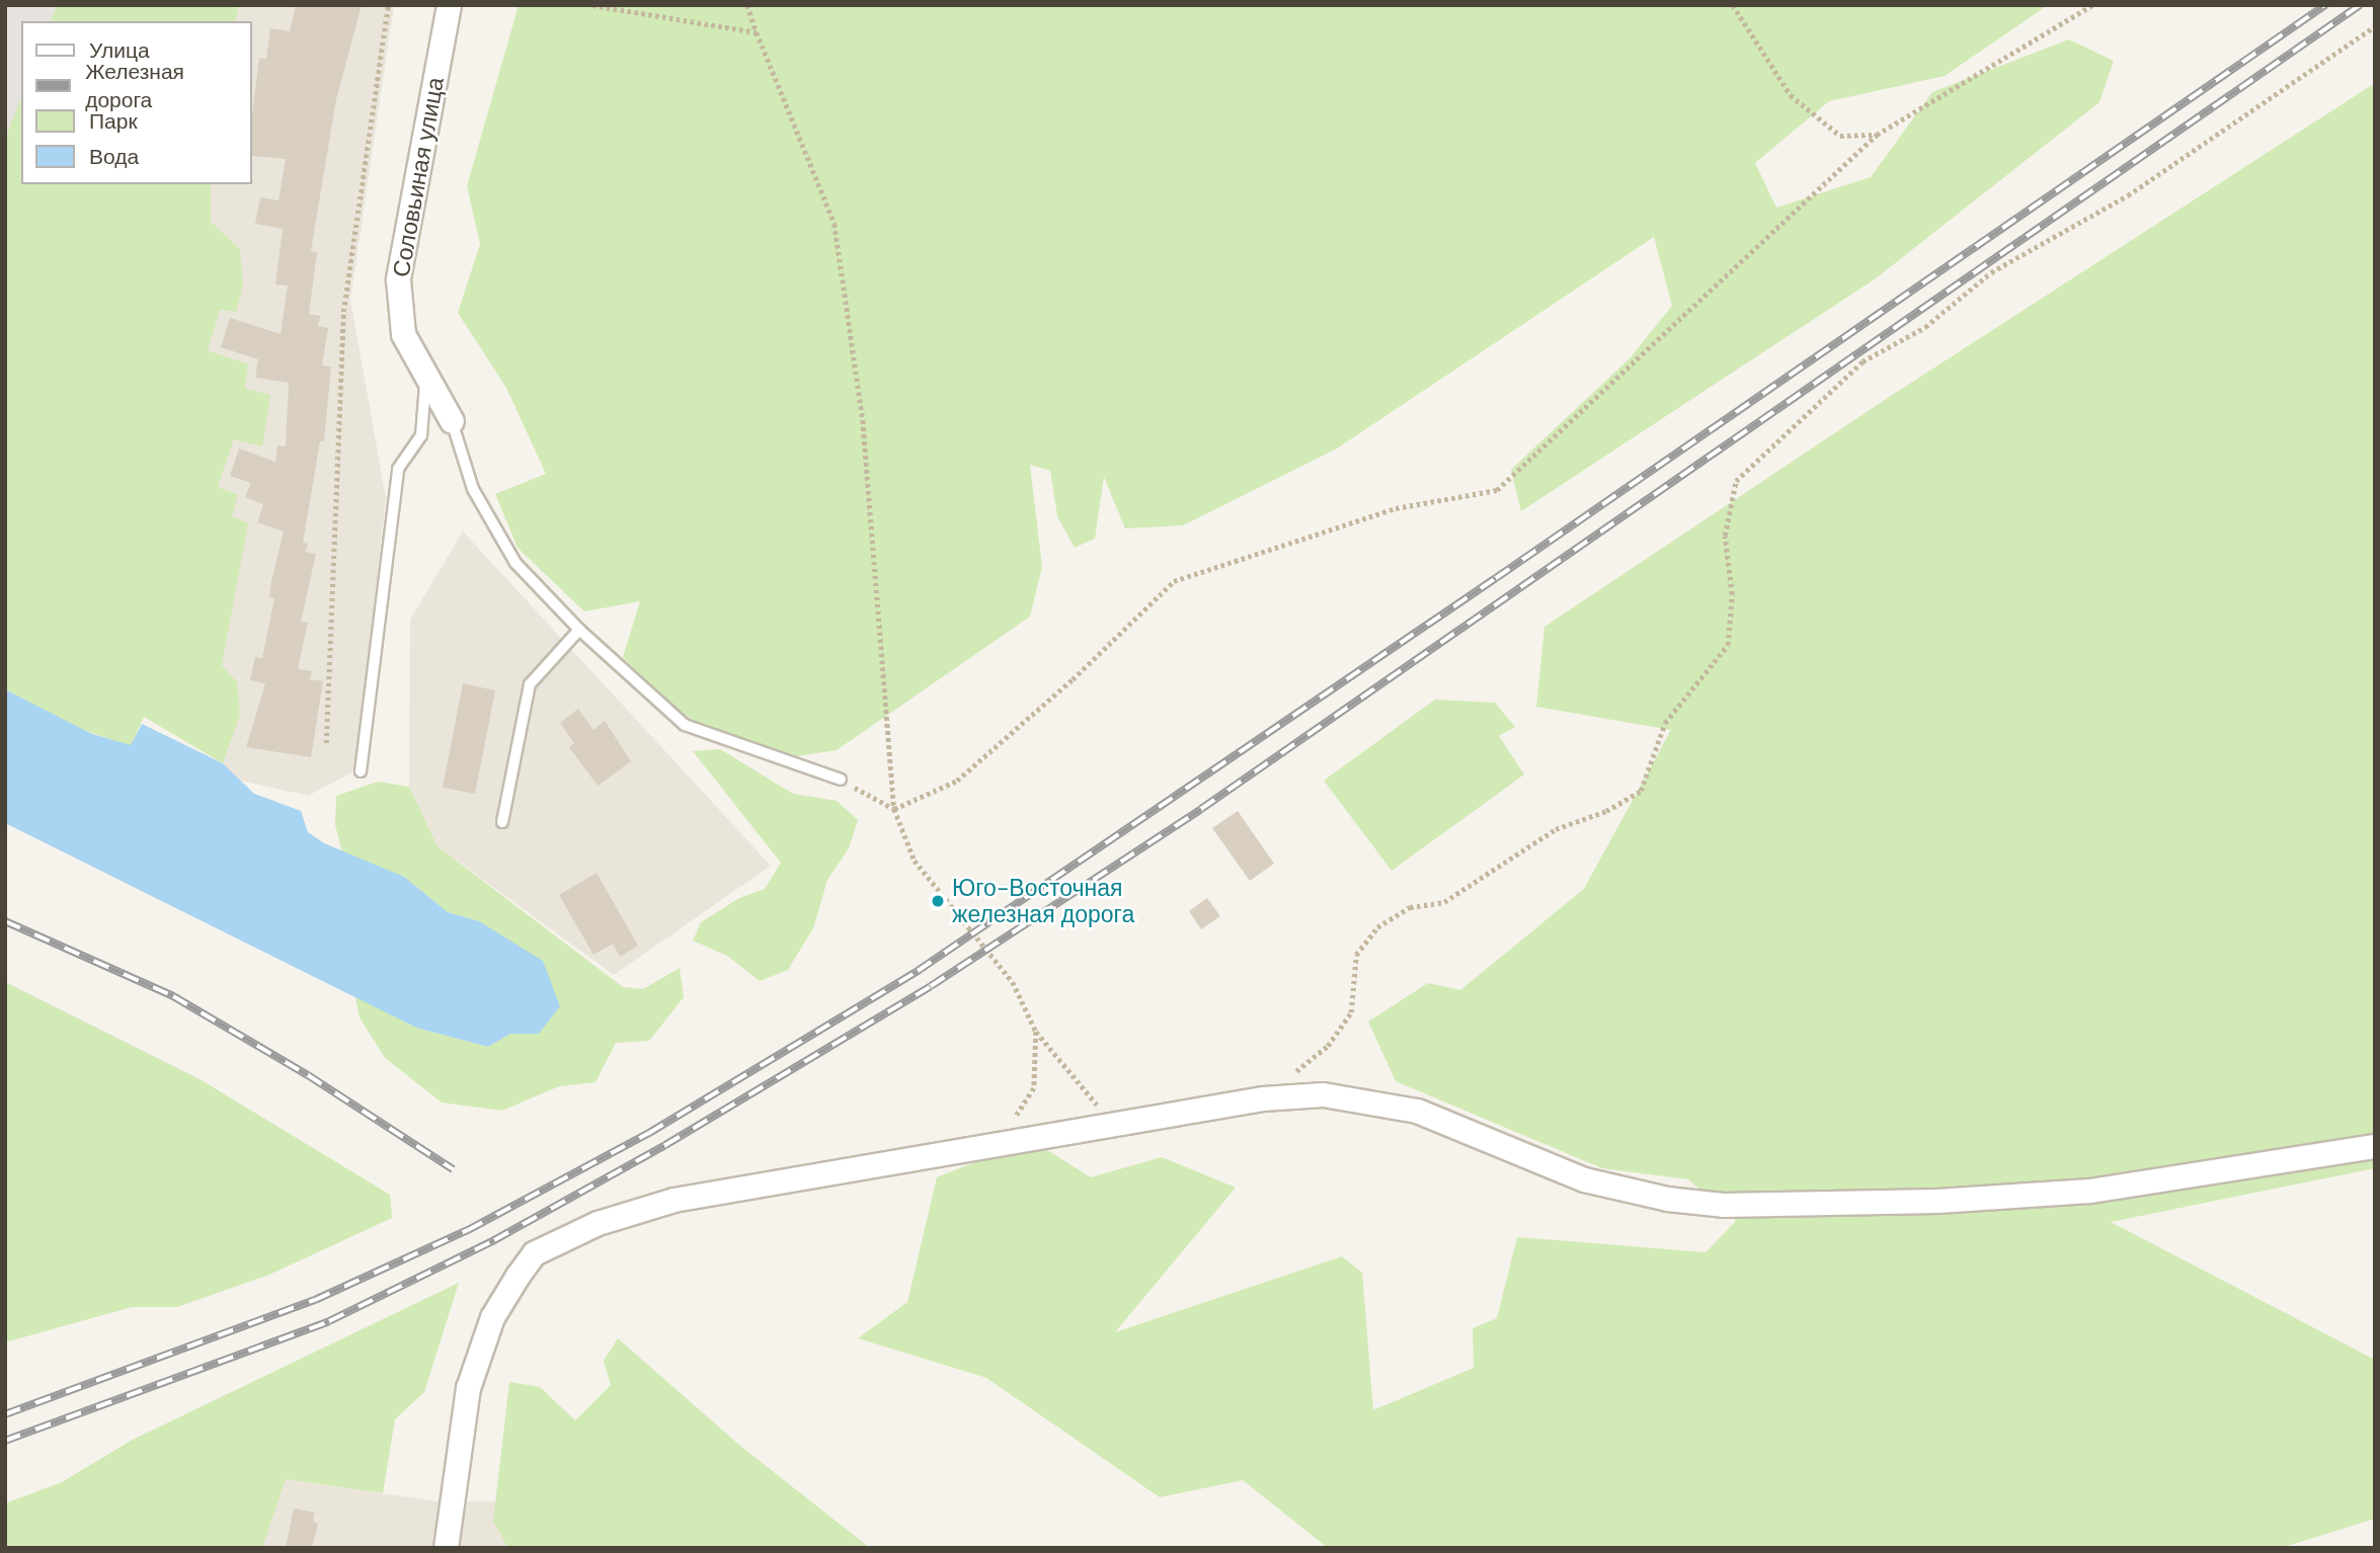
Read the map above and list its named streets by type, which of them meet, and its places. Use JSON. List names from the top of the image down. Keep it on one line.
{"streets":{"street":["Соловьиная улица"]},"places":["Юго-Восточная железная дорога"],"legend":["Улица","Железная дорога","Парк","Вода"]}
